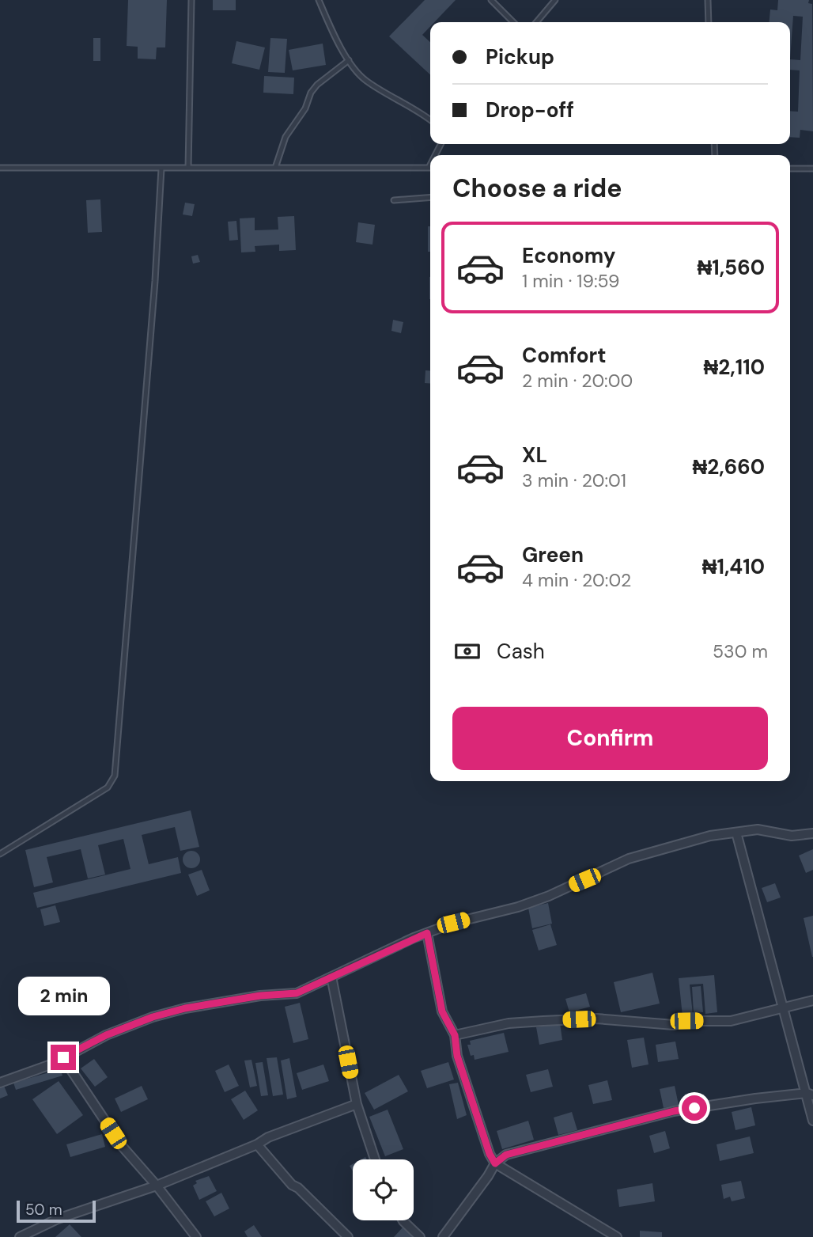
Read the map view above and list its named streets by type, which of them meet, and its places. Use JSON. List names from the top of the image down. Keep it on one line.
{"scale_bar":"50 m","page":{"banner":["Pickup","Drop-off"],"heading":"Choose a ride","list":[{"name":"Economy","note":"1 min · 19:59","value":"₦1,560"},{"name":"Comfort","note":"2 min · 20:00","value":"₦2,110"},{"name":"XL","note":"3 min · 20:01","value":"₦2,660"},{"name":"Green","note":"4 min · 20:02","value":"₦1,410"}],"pay":["Cash","530 m"],"buttons":"Confirm","bubble":"2 min","scale":"50 m"}}
